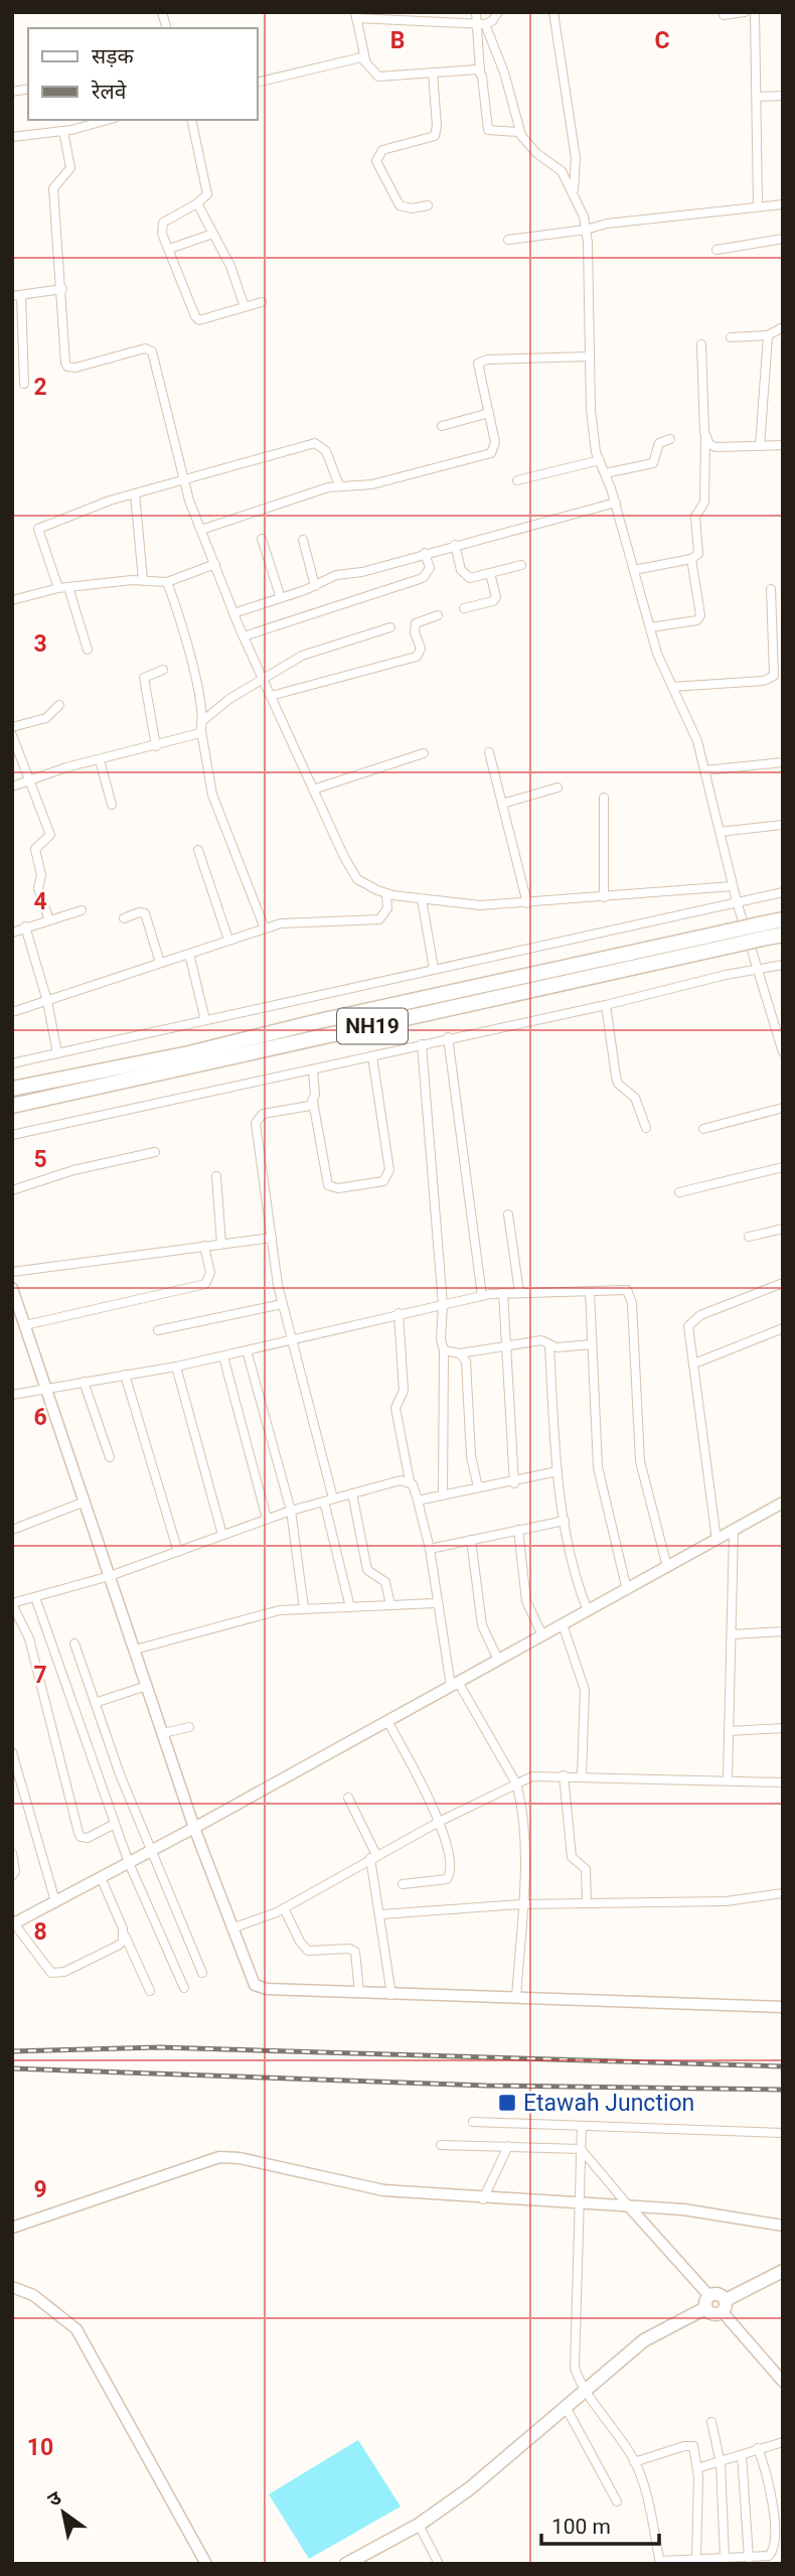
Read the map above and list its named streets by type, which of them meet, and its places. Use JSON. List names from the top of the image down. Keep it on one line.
{"streets":{"highway":["NH19"]},"places":{"transit":["Etawah Junction"]},"legend":["सड़क","रेलवे"],"scale_bar":"100 m","north":"top left","grid":{"columns":["B","C"],"rows":["2","3","4","5","6","7","8","9","10"]}}
